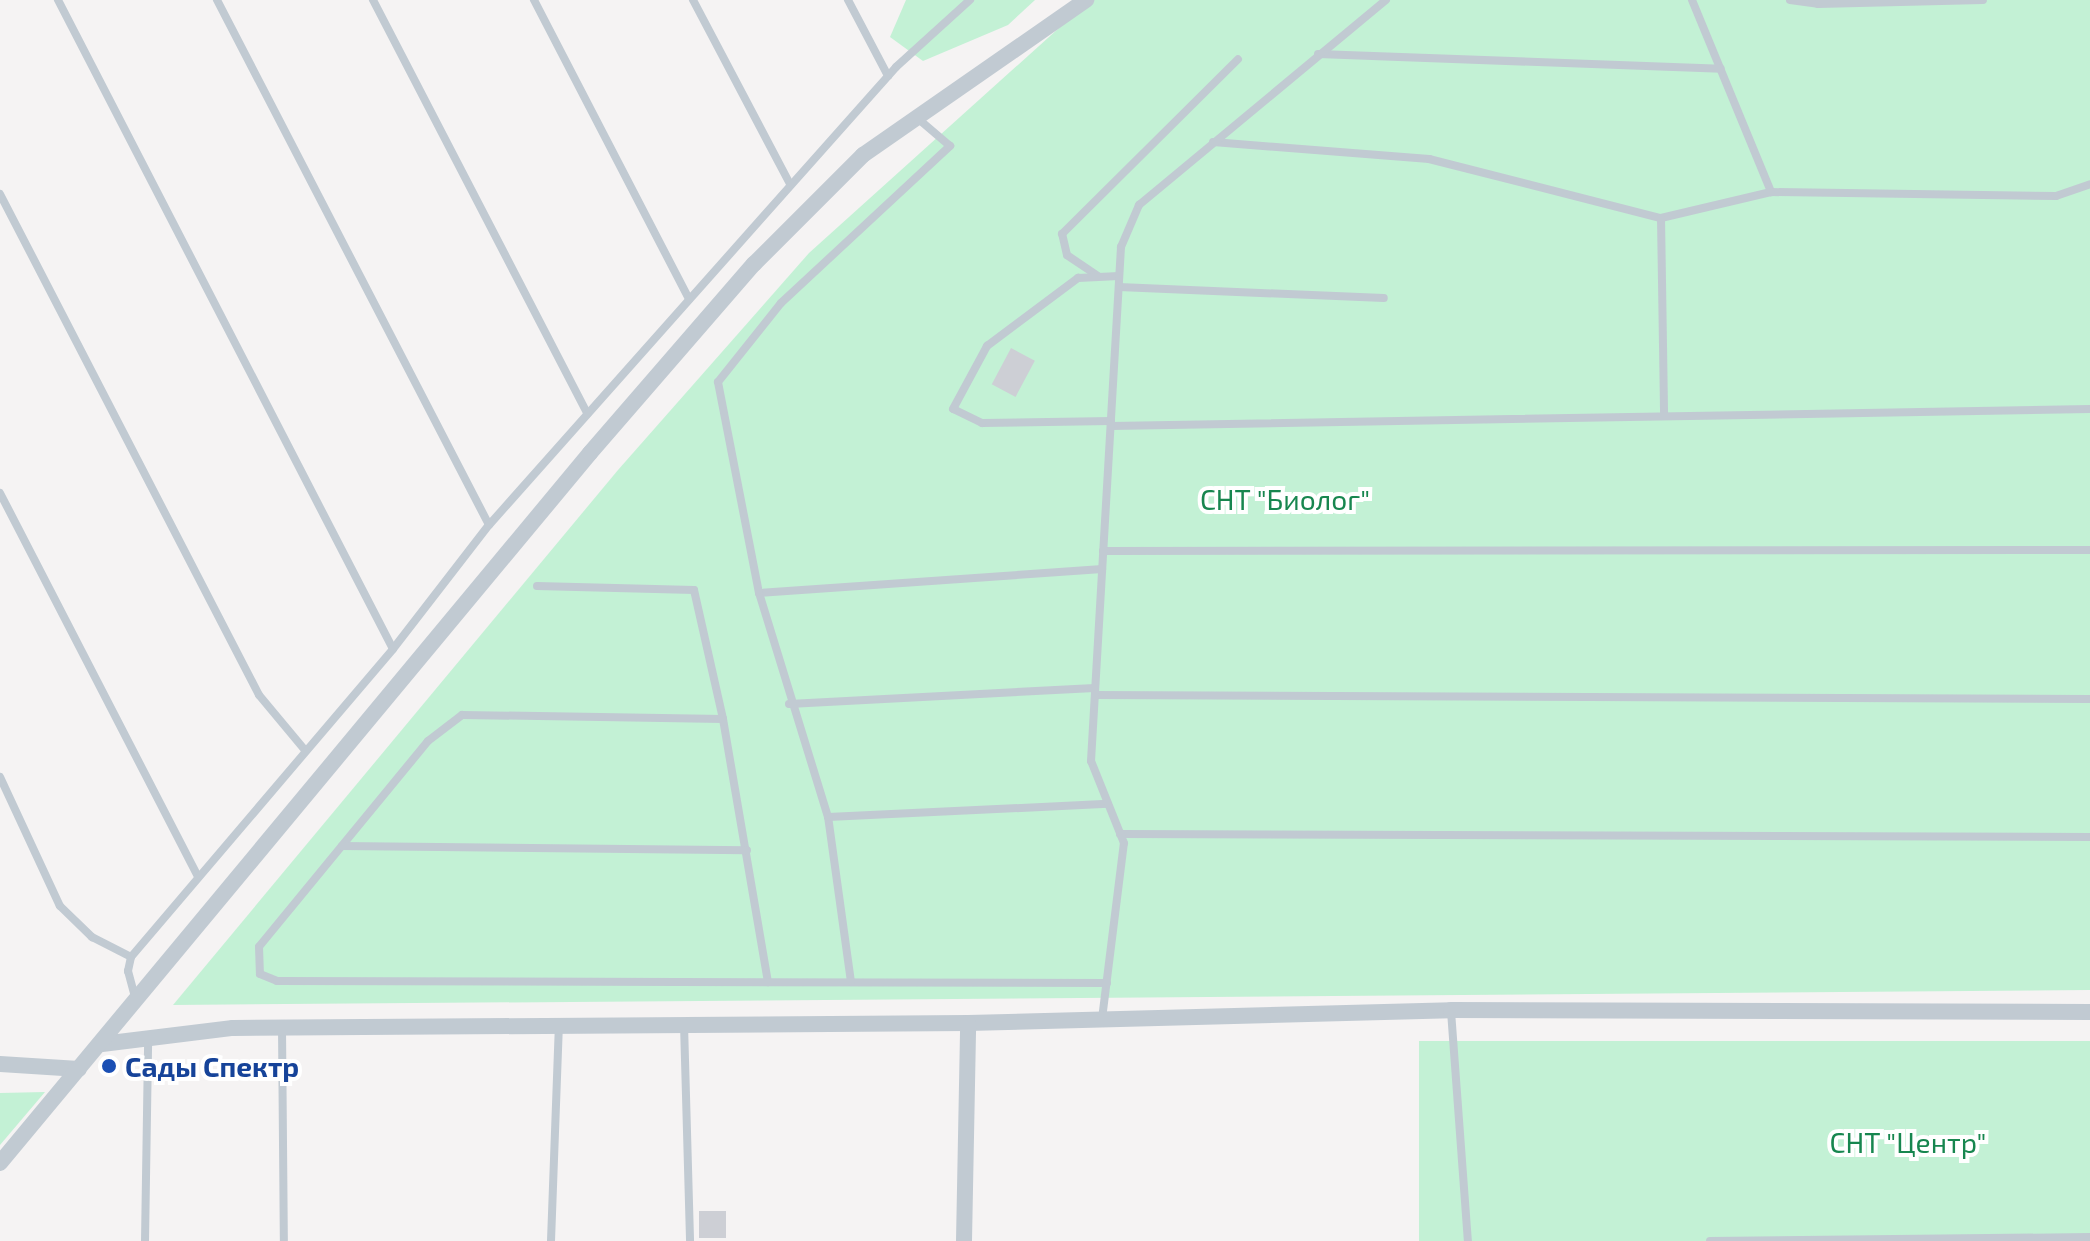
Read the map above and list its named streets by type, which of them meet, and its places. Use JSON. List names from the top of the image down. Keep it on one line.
{"parks":["СНТ \"Биолог\"","СНТ \"Центр\""],"places":["Сады Спектр"]}
